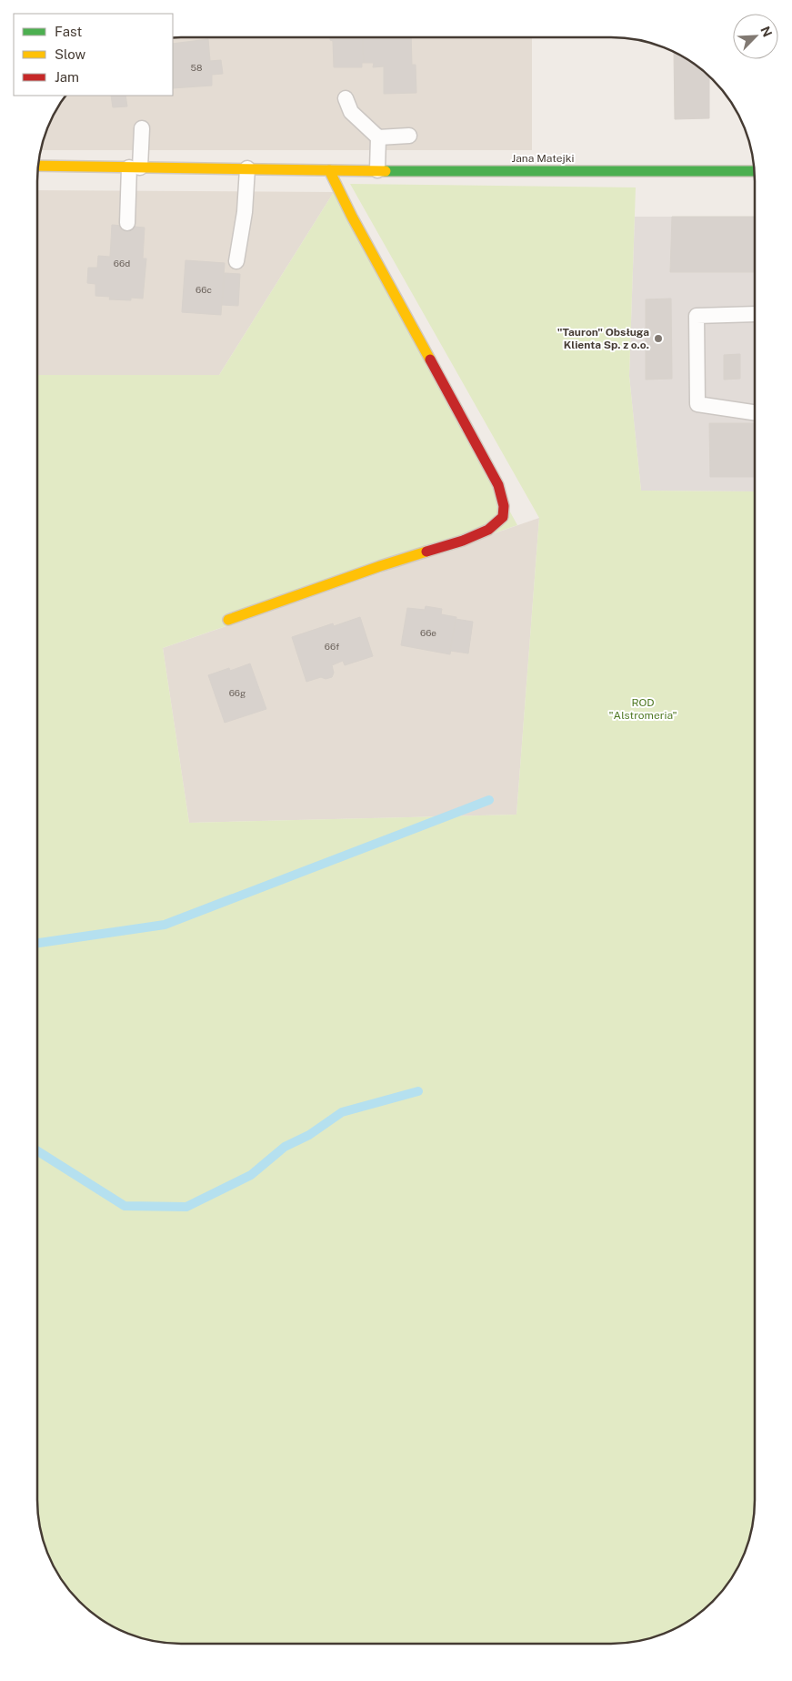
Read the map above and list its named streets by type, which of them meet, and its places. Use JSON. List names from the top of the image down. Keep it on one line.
{"streets":{"street":["Jana Matejki"]},"parks":["ROD \"Alstromeria\""],"places":["\"Tauron\" Obsługa Klienta Sp. z o.o."],"house_numbers":["58","66d","66c","66e","66f","66g"],"legend":["Fast","Slow","Jam"],"north":"top right"}
